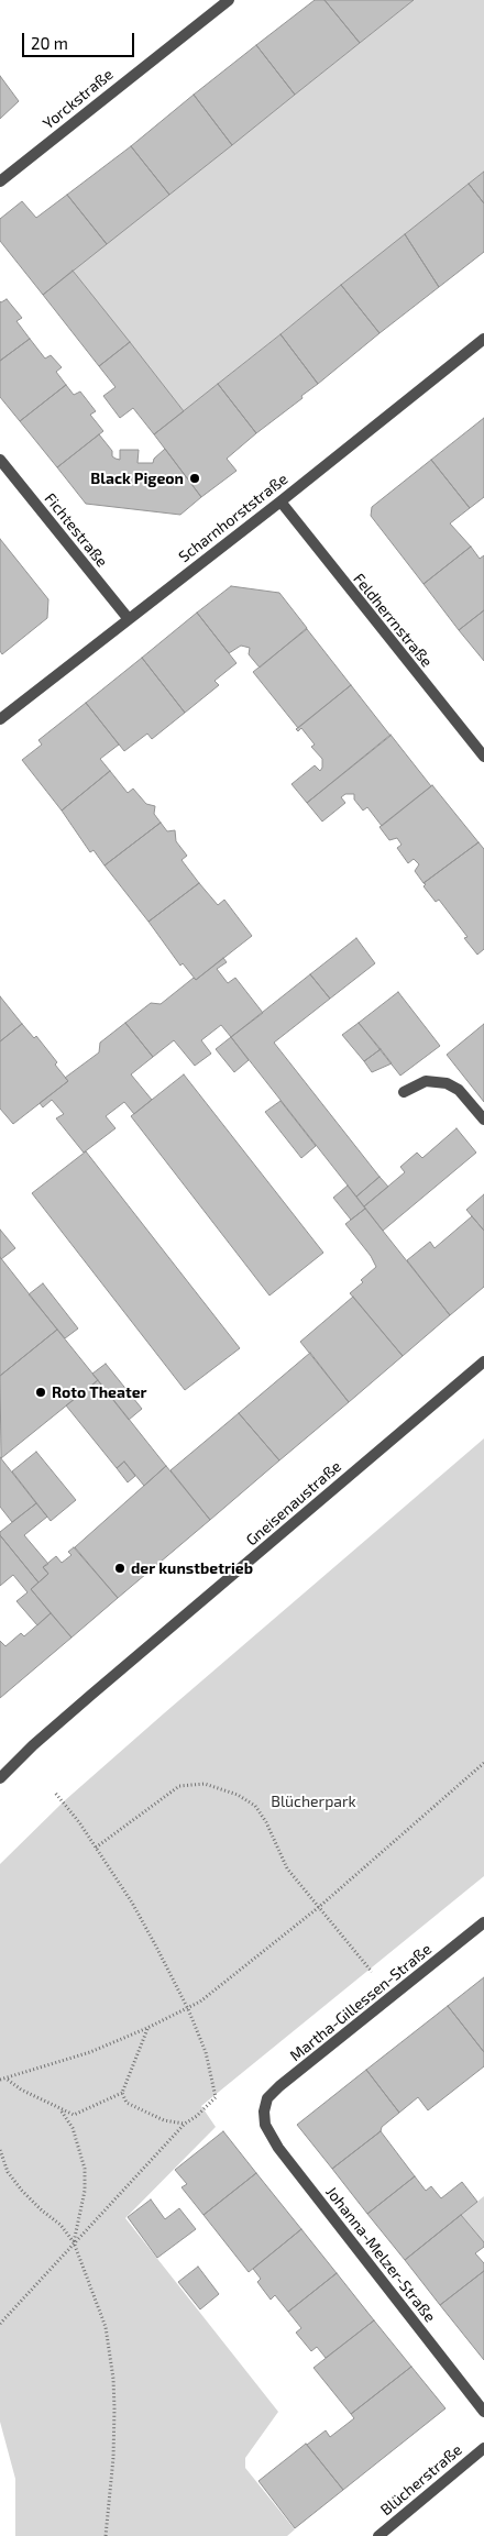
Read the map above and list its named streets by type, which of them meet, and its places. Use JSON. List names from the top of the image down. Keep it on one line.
{"streets":{"street":["Yorckstraße","Scharnhorststraße","Fichtestraße","Feldherrnstraße","Gneisenaustraße","Martha-Gillessen-Straße","Johanna-Melzer-Straße","Blücherstraße"]},"crossings":[["Scharnhorststraße","Fichtestraße"],["Scharnhorststraße","Feldherrnstraße"],["Martha-Gillessen-Straße","Johanna-Melzer-Straße"]],"parks":["Blücherpark"],"places":["Black Pigeon","Roto Theater","der kunstbetrieb"],"scale_bar":"20 m"}
